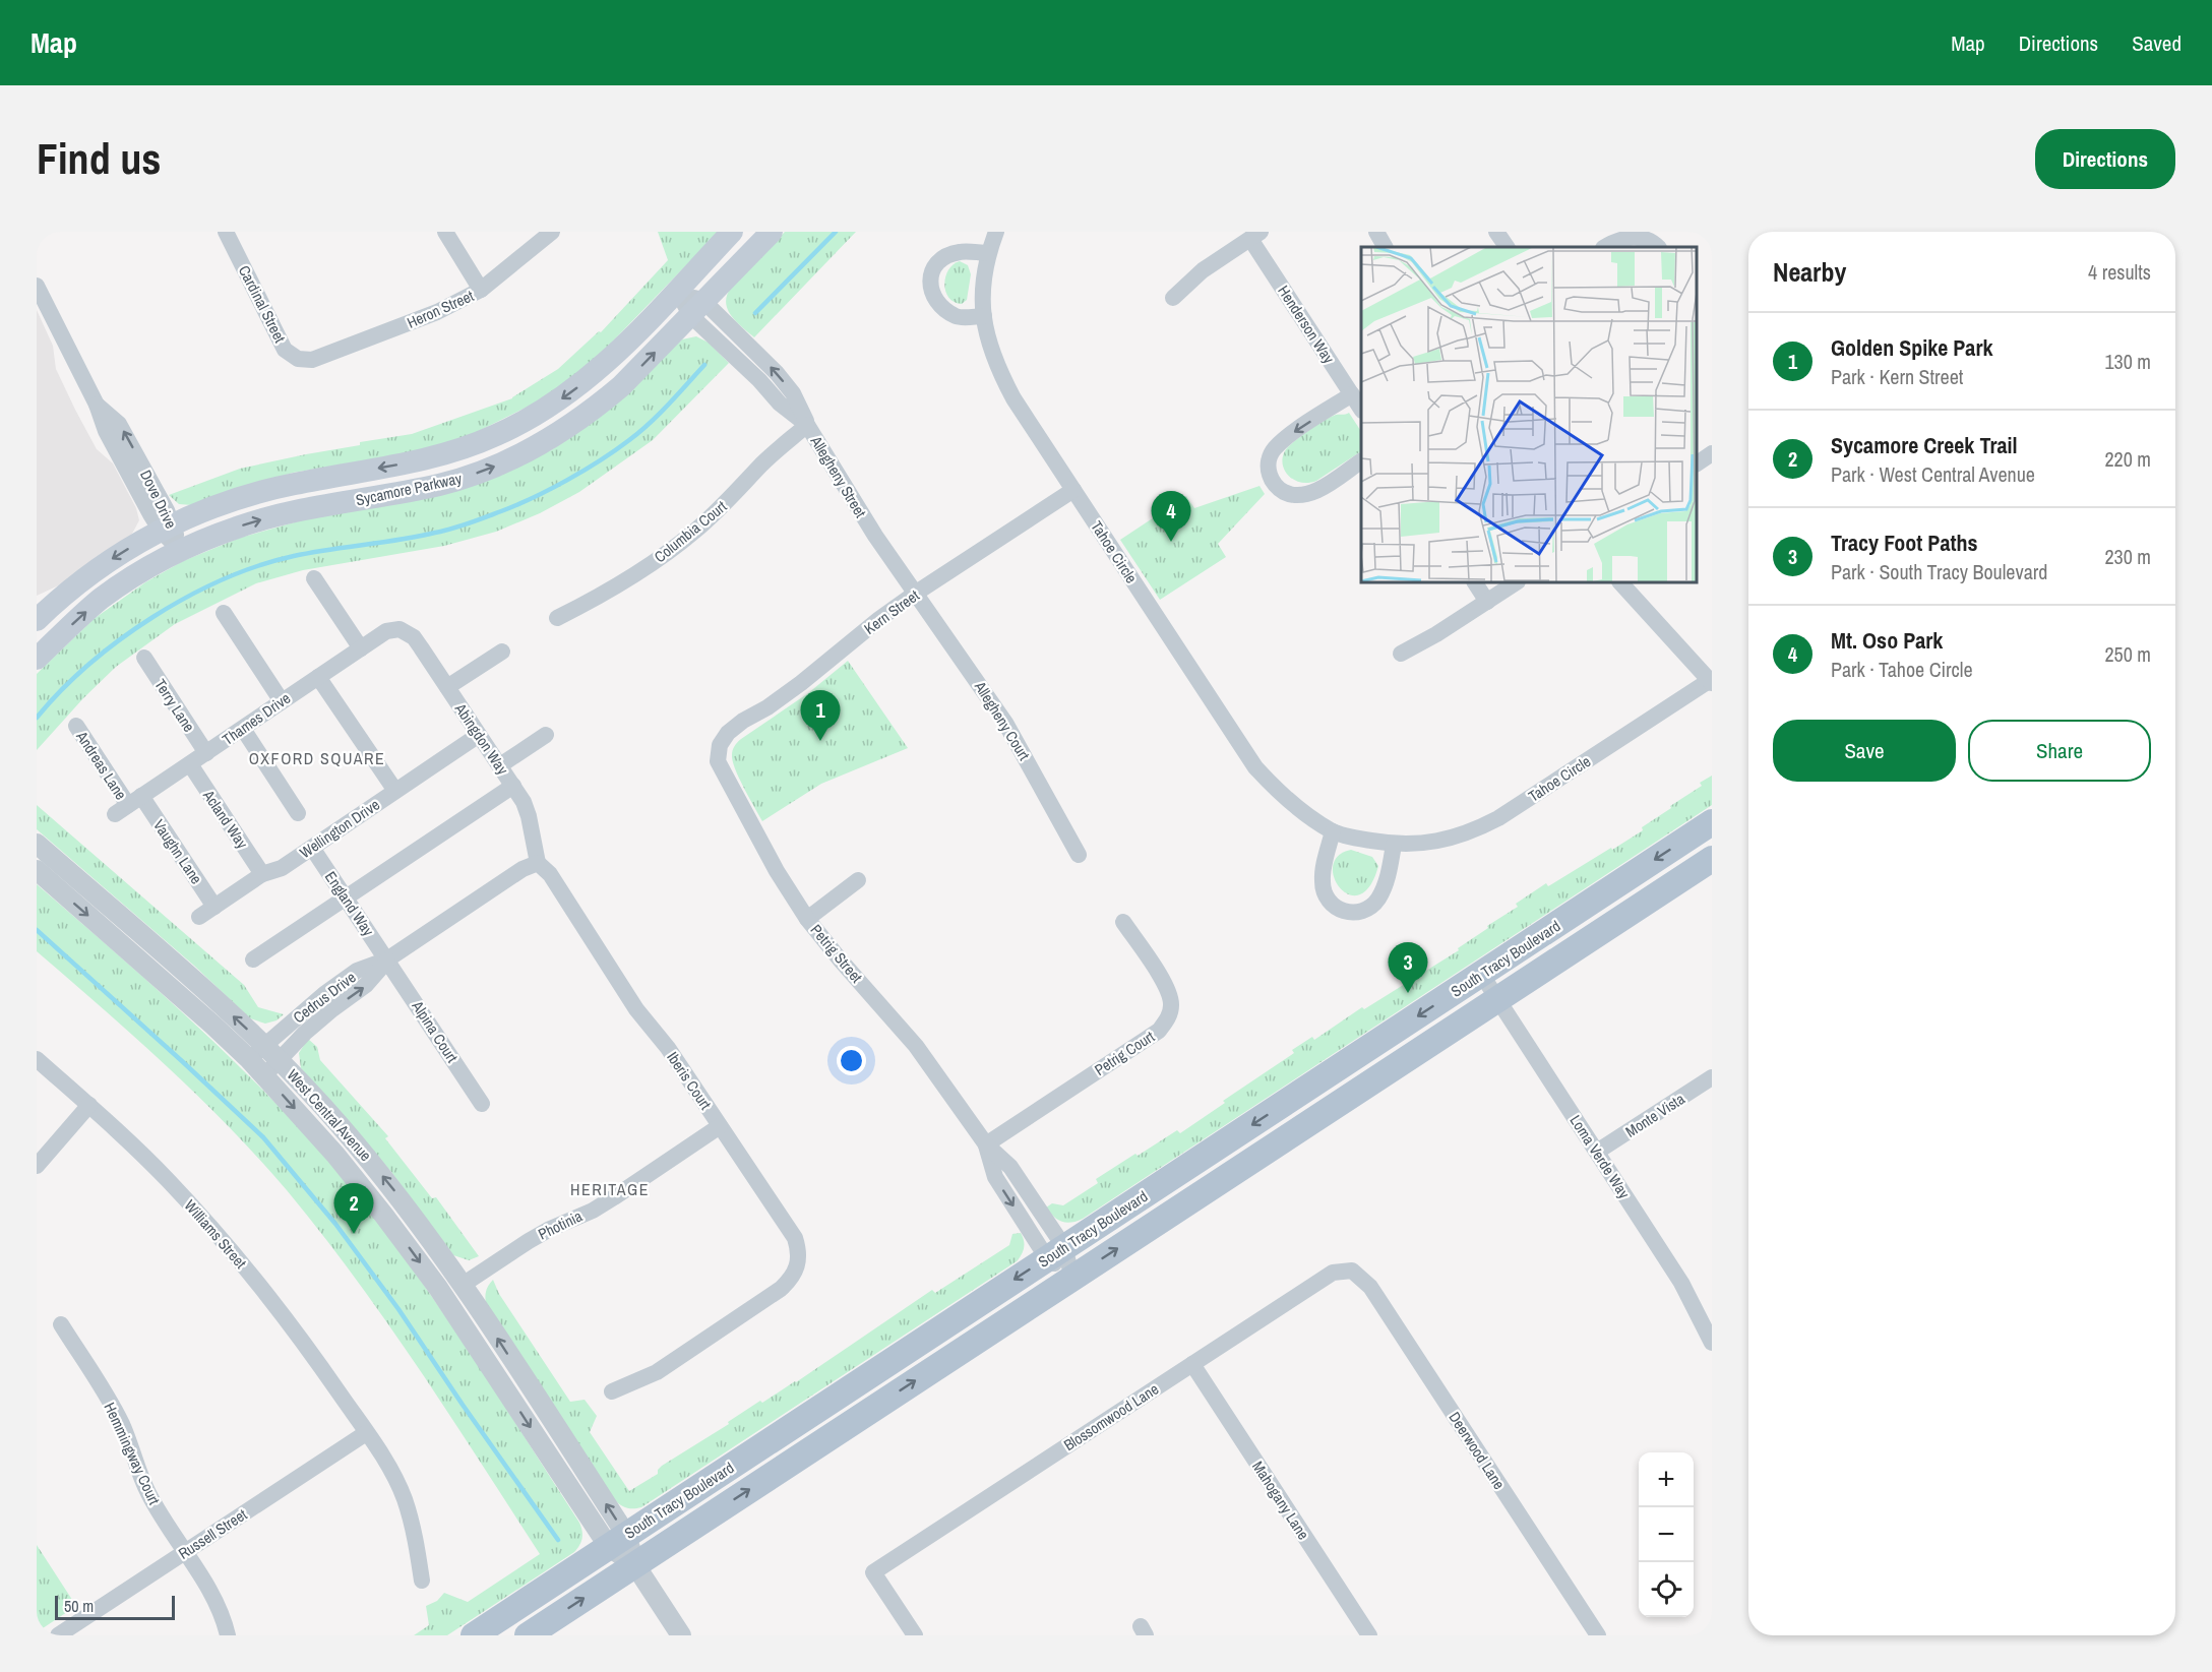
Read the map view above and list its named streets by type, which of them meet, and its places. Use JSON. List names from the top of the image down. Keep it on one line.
{"streets":{"main road":["Sycamore Parkway","South Tracy Boulevard"],"street":["Cardinal Street","Heron Street","Henderson Way","Allegheny Street","Dove Drive","Columbia Court","Tahoe Circle","Kern Street","Terry Lane","Thames Drive","Allegheny Court","Abingdon Way","Andreas Lane","Acland Way","Wellington Drive","Vaughn Lane","England Way","Petrig Street","Cedrus Drive","Alpina Court","Petrig Court","Iberis Court","West Central Avenue","Monte Vista","Loma Verde Way","Photinia","Williams Street","Blossomwood Lane","Deerwood Lane","Hemmingway Court","Mahogany Lane","Russell Street"]},"crossings":[["Cardinal Street","Heron Street"],["Allegheny Street","Sycamore Parkway"],["Allegheny Street","Columbia Court"],["Allegheny Street","Kern Street"],["Allegheny Street","Allegheny Court"],["Sycamore Parkway","Dove Drive"],["Tahoe Circle","Kern Street"],["Kern Street","Allegheny Court"],["Kern Street","Petrig Street"],["Terry Lane","Thames Drive"],["Thames Drive","Abingdon Way"],["Thames Drive","Andreas Lane"],["Thames Drive","Acland Way"],["Thames Drive","Vaughn Lane"],["Abingdon Way","Wellington Drive"],["Abingdon Way","Iberis Court"],["Andreas Lane","Vaughn Lane"],["Acland Way","Wellington Drive"],["Wellington Drive","Vaughn Lane"],["Wellington Drive","England Way"],["England Way","Cedrus Drive"],["England Way","Alpina Court"],["Petrig Street","South Tracy Boulevard"],["Petrig Street","Petrig Court"],["South Tracy Boulevard","West Central Avenue"],["South Tracy Boulevard","Loma Verde Way"],["Cedrus Drive","Alpina Court"],["Cedrus Drive","West Central Avenue"],["Iberis Court","Photinia"],["West Central Avenue","Photinia"],["Monte Vista","Loma Verde Way"],["Williams Street","Russell Street"],["Blossomwood Lane","Deerwood Lane"],["Blossomwood Lane","Mahogany Lane"],["Hemmingway Court","Russell Street"]],"districts":["OXFORD SQUARE","HERITAGE"],"scale_bar":"50 m","page":{"header":"Map","nav":["Map","Directions","Saved"],"buttons":["Directions",["Save","Share"]],"title":"Find us","heading":["Nearby","4 results"],"list":[{"mark":"1","name":"Golden Spike Park","note":"Park · Kern Street","value":"130 m"},{"mark":"2","name":"Sycamore Creek Trail","note":"Park · West Central Avenue","value":"220 m"},{"mark":"3","name":"Tracy Foot Paths","note":"Park · South Tracy Boulevard","value":"230 m"},{"mark":"4","name":"Mt. Oso Park","note":"Park · Tahoe Circle","value":"250 m"}],"pins":["4","1","3","2"],"map_buttons":["+","−"],"scale":"50 m"}}
